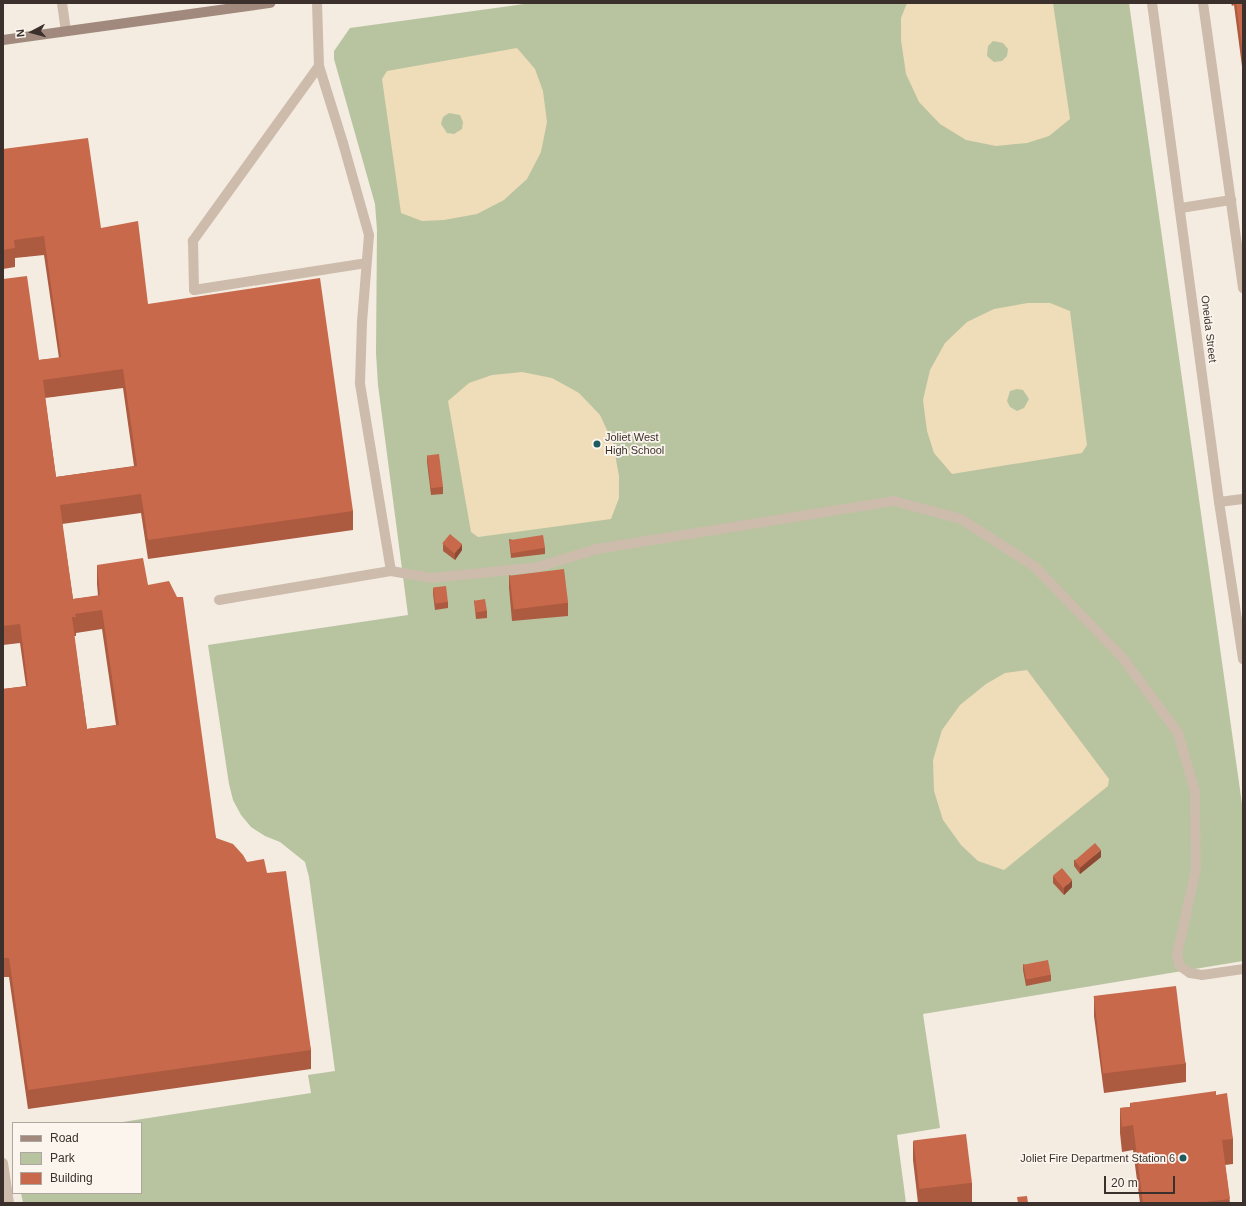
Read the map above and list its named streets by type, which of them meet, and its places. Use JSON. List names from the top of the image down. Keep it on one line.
{"streets":{"street":["Oneida Street"]},"places":["Joliet West High School","Joliet Fire Department Station 6"],"legend":["Road","Park","Building"],"scale_bar":"20 m","north":"left"}
